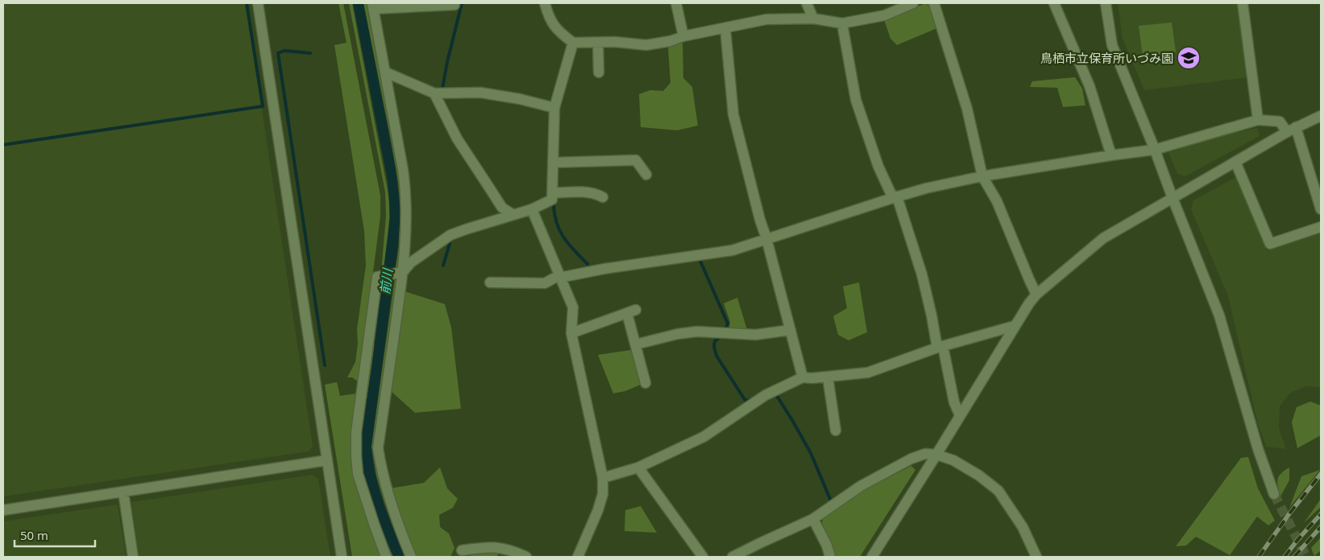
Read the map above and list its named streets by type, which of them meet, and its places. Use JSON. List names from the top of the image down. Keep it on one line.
{"water":["前川"],"places":{"school or university":["鳥栖市立保育所いづみ園"]},"scale_bar":"50 m"}
